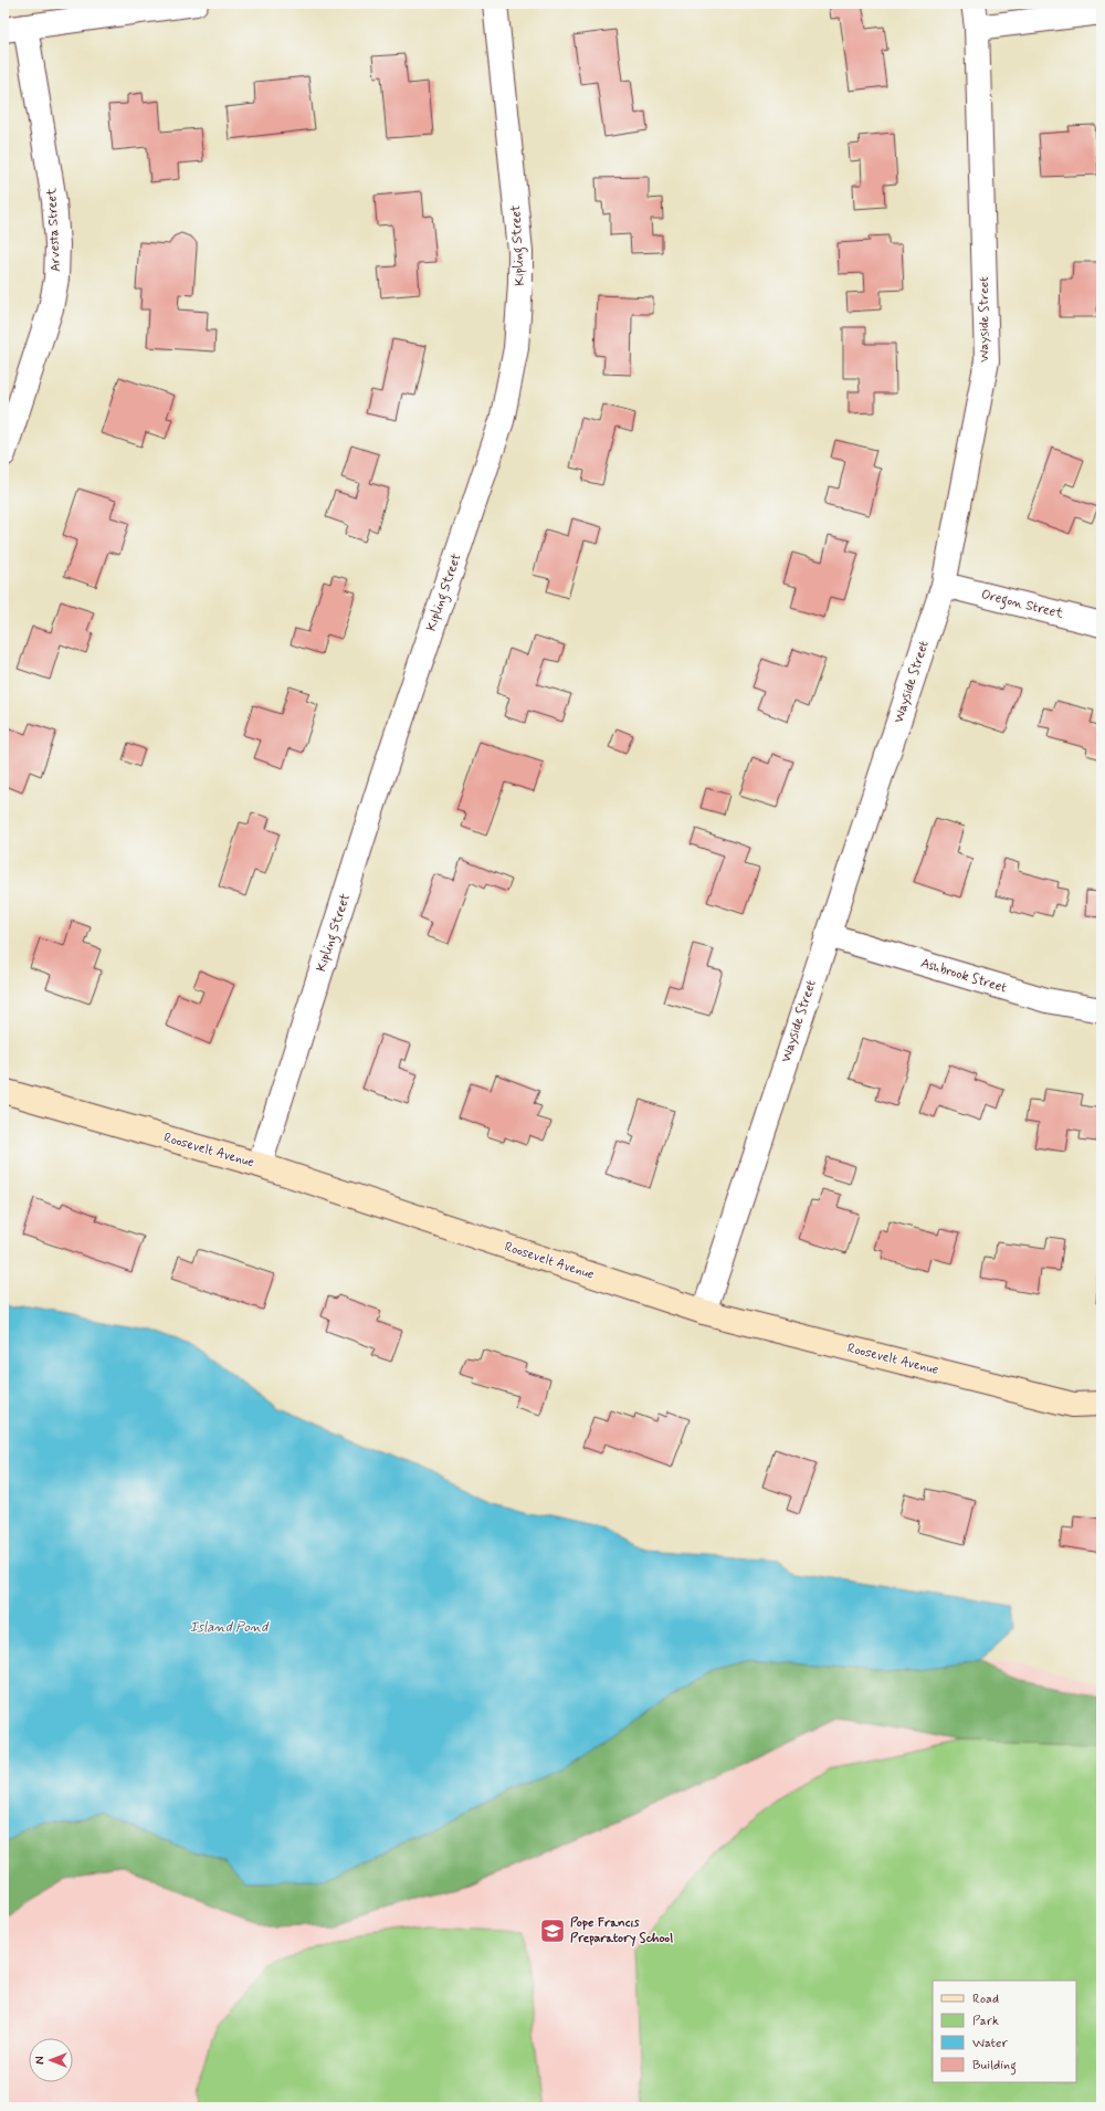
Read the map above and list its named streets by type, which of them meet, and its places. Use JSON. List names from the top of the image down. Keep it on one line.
{"streets":{"street":["Arvesta Street","Kipling Street","Wayside Street","Oregon Street","Ashbrook Street","Roosevelt Avenue"]},"crossings":[["Kipling Street","Roosevelt Avenue"],["Wayside Street","Oregon Street"],["Wayside Street","Ashbrook Street"],["Wayside Street","Roosevelt Avenue"]],"water":["Island Pond"],"places":{"school or university":["Pope Francis Preparatory School"]},"legend":["Road","Park","Water","Building"],"north":"left"}
